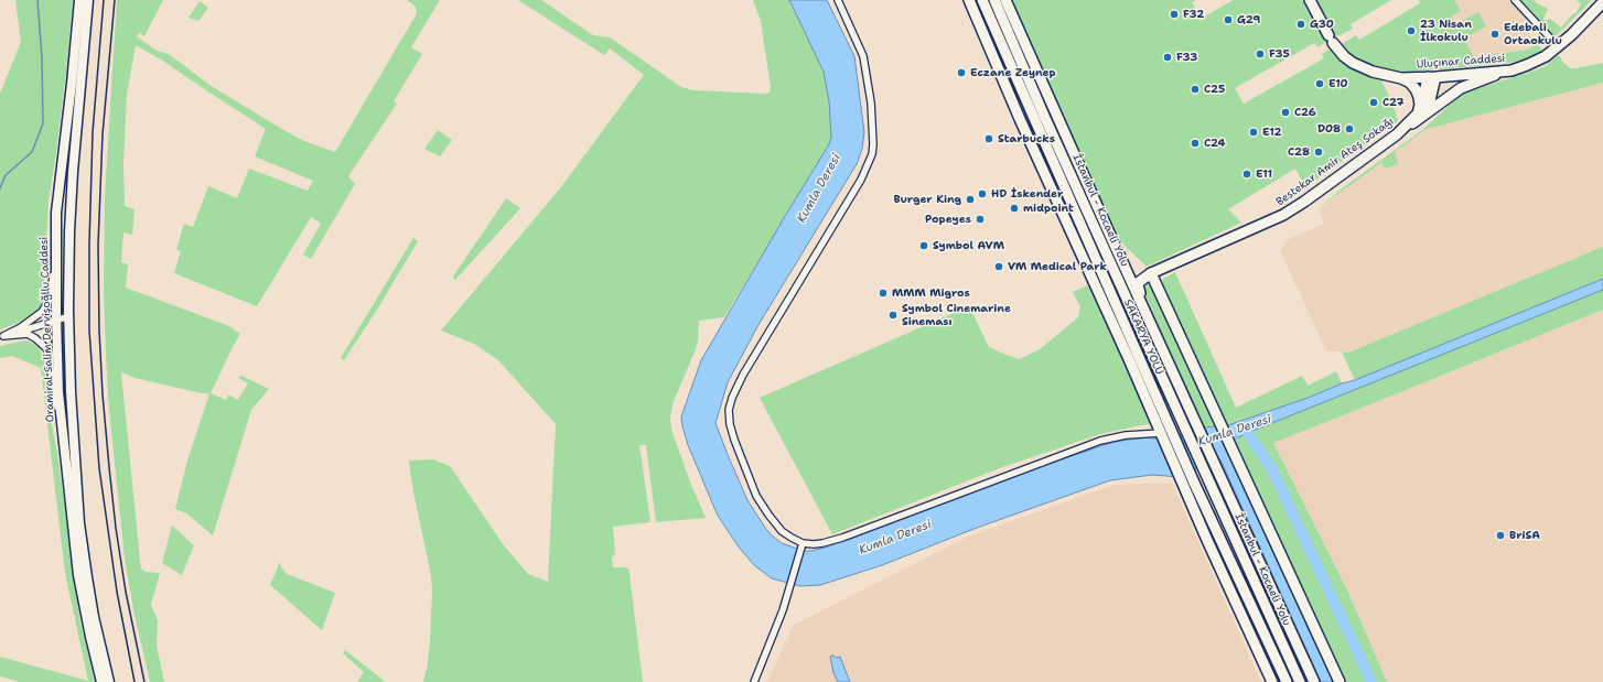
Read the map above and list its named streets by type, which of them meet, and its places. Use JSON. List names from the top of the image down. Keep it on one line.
{"streets":{"main road":["Uluçınar Caddesi","Bestekar Amir Ateş Sokağı","İstanbul - Kocaeli Yolu","Oramiral Salim Dervişoğllu Caddesi","SAKARYA YOLU"]},"water":["Kumla Deresi"],"places":["F32","G29","G30","23 Nisan İlkokulu","Edebali Ortaokulu","F35","F33","Eczane Zeynep","E10","C25","C27","C26","D08","E12","Starbucks","C24","C28","E11","HD İskender","Burger King","midpoint","Popeyes","Symbol AVM","VM Medical Park","MMM Migros","Symbol Cinemarine Sineması","BriSA"]}
